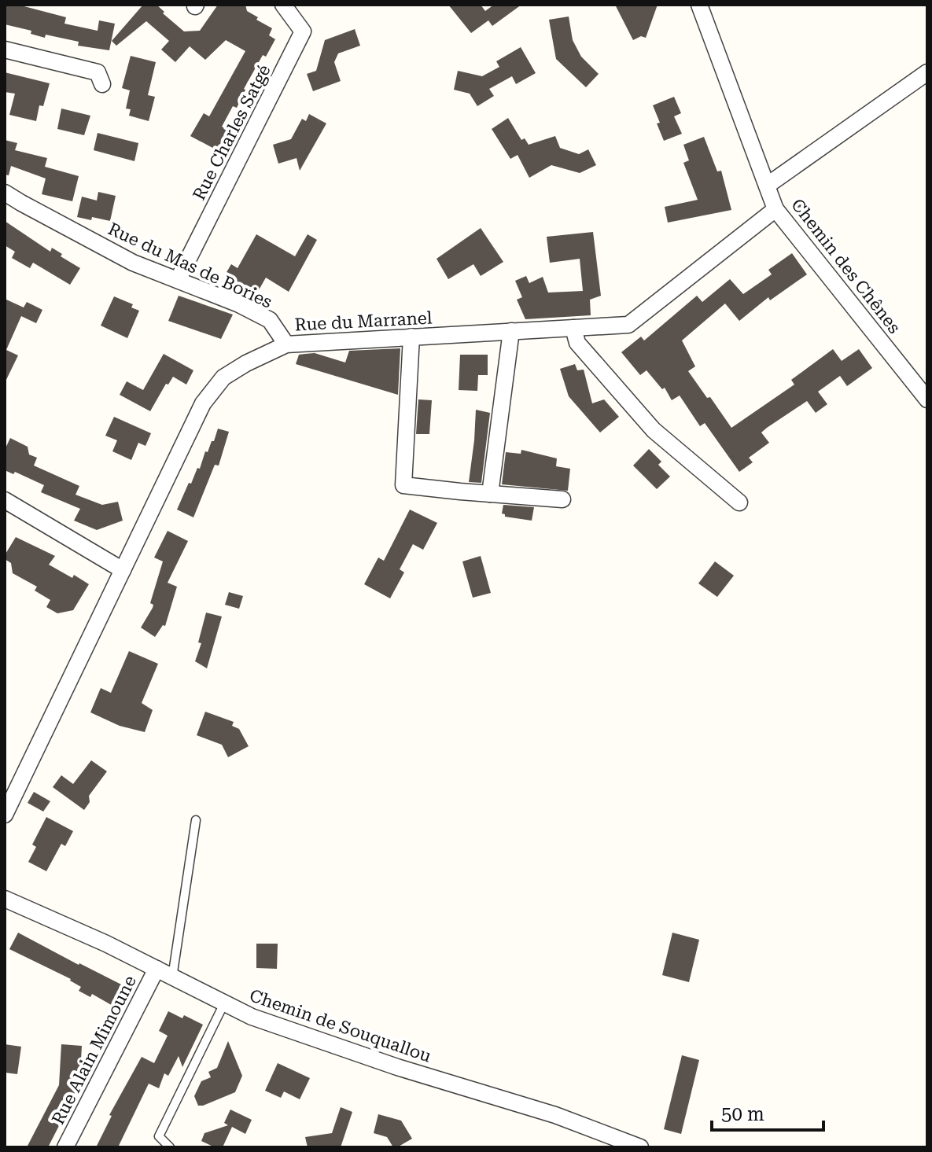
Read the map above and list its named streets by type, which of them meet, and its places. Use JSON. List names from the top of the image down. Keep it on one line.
{"streets":{"street":["Rue Charles Satgé","Rue du Mas de Bories","Chemin des Chênes","Rue du Marranel","Chemin de Souquallou","Rue Alain Mimoune"]},"crossings":[["Rue Charles Satgé","Rue du Mas de Bories"],["Rue du Mas de Bories","Rue du Marranel"],["Chemin des Chênes","Rue du Marranel"],["Chemin de Souquallou","Rue Alain Mimoune"]],"scale_bar":"50 m"}
